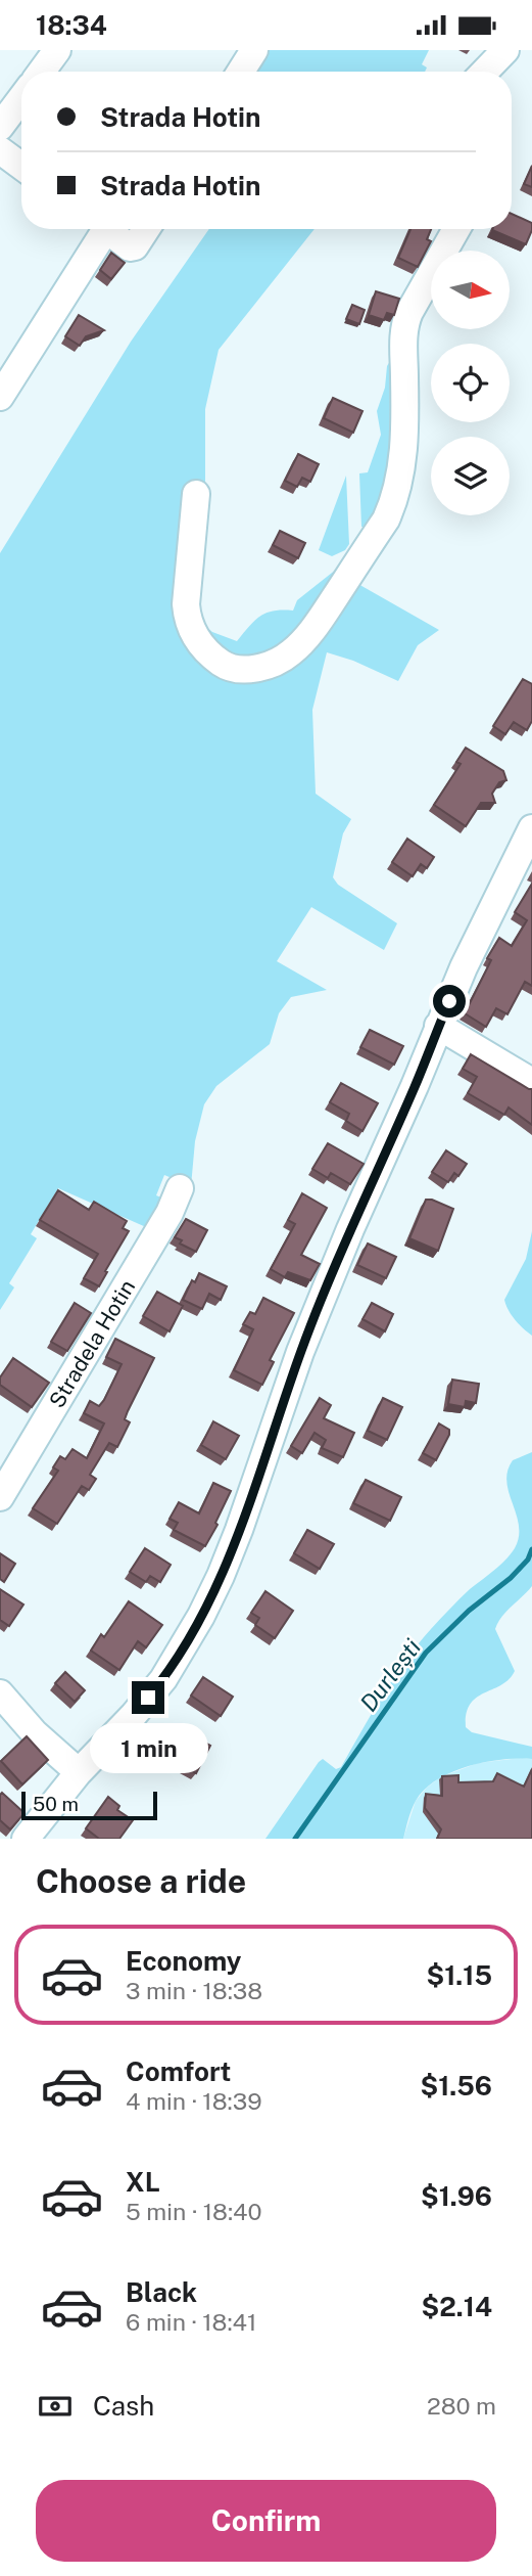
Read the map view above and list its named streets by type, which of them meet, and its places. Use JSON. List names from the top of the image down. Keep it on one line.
{"streets":{"street":["Stradela Hotin"]},"water":["Durlești"],"scale_bar":"50 m","north":"right","page":{"status":"18:34","banner":["Strada Hotin","Strada Hotin"],"bubble":"1 min","scale":"50 m","heading":"Choose a ride","list":[{"name":"Economy","note":"3 min · 18:38","value":"$1.15"},{"name":"Comfort","note":"4 min · 18:39","value":"$1.56"},{"name":"XL","note":"5 min · 18:40","value":"$1.96"},{"name":"Black","note":"6 min · 18:41","value":"$2.14"}],"pay":["Cash","280 m"],"buttons":"Confirm"}}
